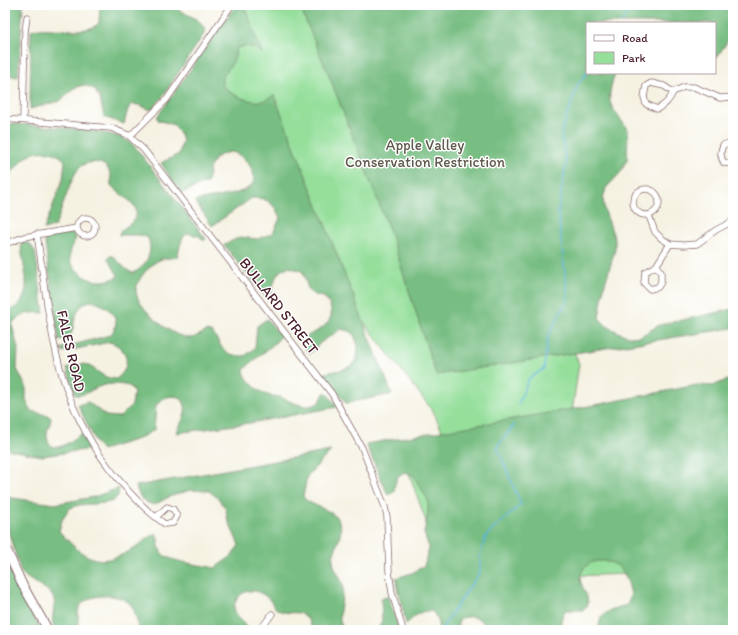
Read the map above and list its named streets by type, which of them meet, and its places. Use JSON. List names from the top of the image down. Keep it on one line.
{"streets":{"street":["BULLARD STREET","FALES ROAD"]},"parks":["Apple Valley Conservation Restriction"],"legend":["Road","Park"]}
